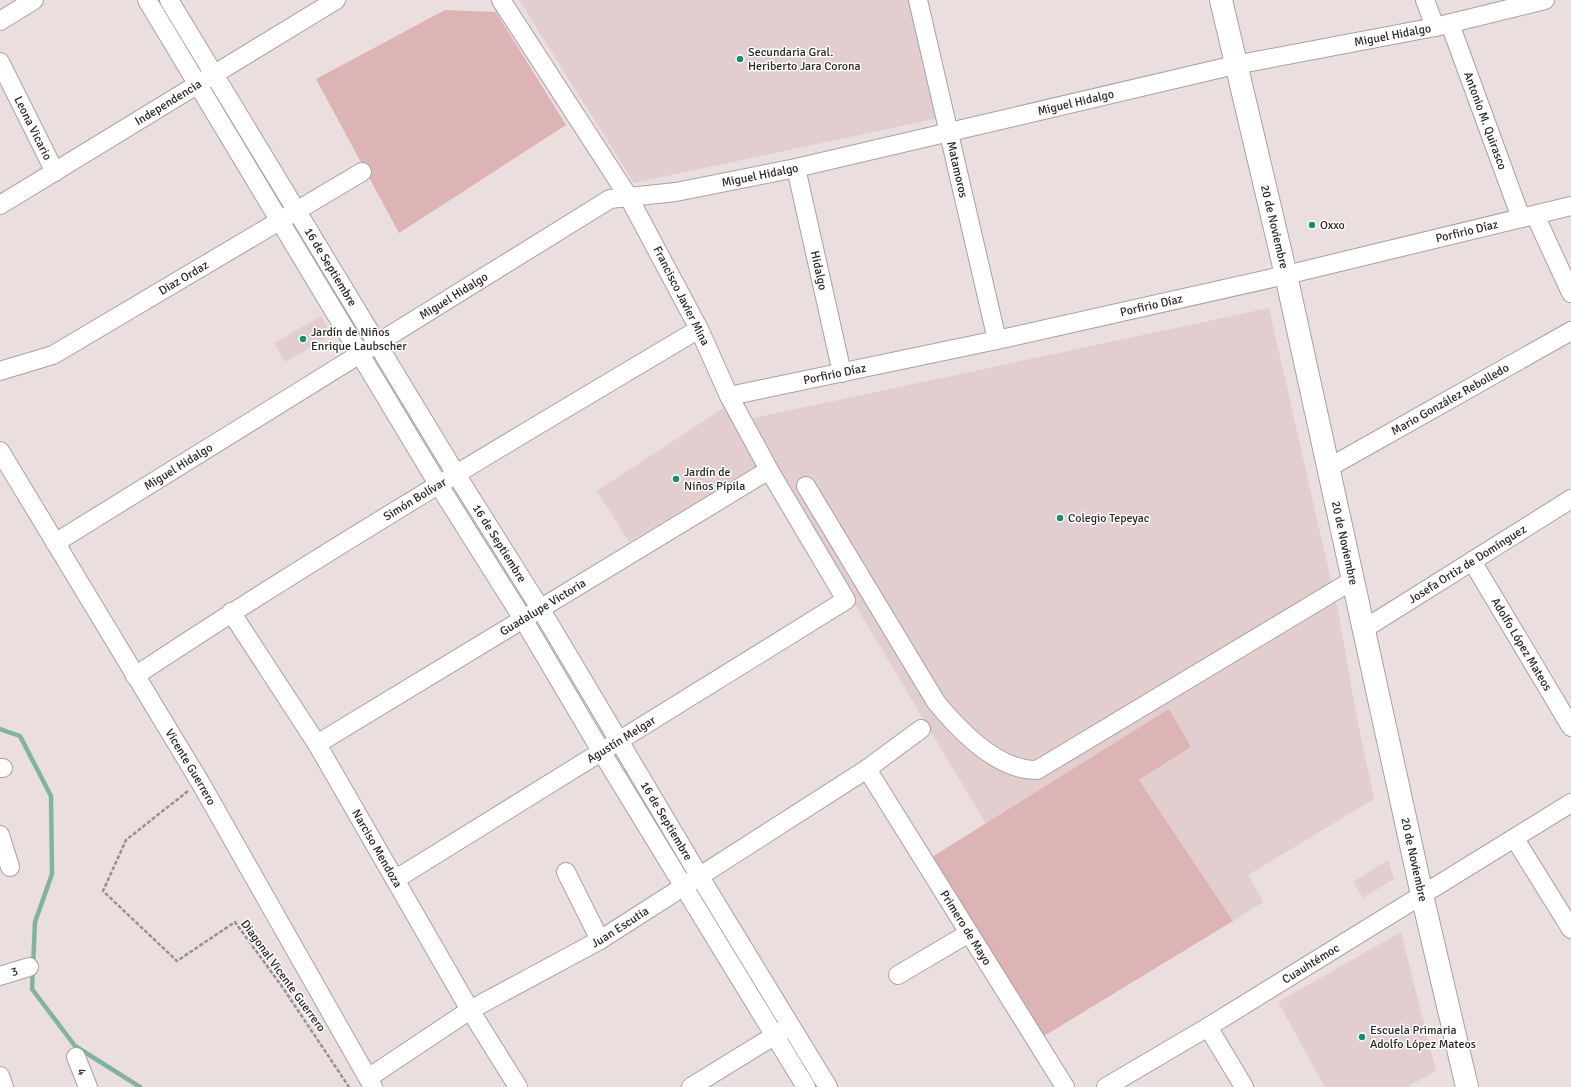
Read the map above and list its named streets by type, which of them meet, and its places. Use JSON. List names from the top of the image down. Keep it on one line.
{"streets":{"main road":["20 de Noviembre"],"street":["Miguel Hidalgo","Independencia","Antonio M. Quirasco","Leona Vicario","Matamoros","Porfirio Díaz","16 de Septiembre","Hidalgo","Diaz Ordaz","Francisco Javier Mina","Mario González Rebolledo","Simón Bolívar","Josefa Ortiz de Domínguez","Guadalupe Victoria","Adolfo López Mateos","Agustín Melgar","Vicente Guerrero","Narciso Mendoza","Juan Escutia","Primero de Mayo","Cuauhtémoc","3","4"],"path":["Diagonal Vicente Guerrero"]},"crossings":[["Miguel Hidalgo","Antonio M. Quirasco"],["Miguel Hidalgo","Matamoros"],["Miguel Hidalgo","20 de Noviembre"],["Miguel Hidalgo","16 de Septiembre"],["Miguel Hidalgo","Hidalgo"],["Miguel Hidalgo","Francisco Javier Mina"],["Miguel Hidalgo","Vicente Guerrero"],["Independencia","Leona Vicario"],["Independencia","16 de Septiembre"],["Antonio M. Quirasco","Porfirio Díaz"],["Matamoros","Porfirio Díaz"],["20 de Noviembre","Porfirio Díaz"],["20 de Noviembre","Mario González Rebolledo"],["20 de Noviembre","Josefa Ortiz de Domínguez"],["20 de Noviembre","Cuauhtémoc"],["Porfirio Díaz","Hidalgo"],["Porfirio Díaz","Francisco Javier Mina"],["16 de Septiembre","Diaz Ordaz"],["16 de Septiembre","Simón Bolívar"],["16 de Septiembre","Guadalupe Victoria"],["16 de Septiembre","Agustín Melgar"],["16 de Septiembre","Juan Escutia"],["Francisco Javier Mina","Simón Bolívar"],["Francisco Javier Mina","Guadalupe Victoria"],["Francisco Javier Mina","Agustín Melgar"],["Simón Bolívar","Vicente Guerrero"],["Simón Bolívar","Narciso Mendoza"],["Josefa Ortiz de Domínguez","Adolfo López Mateos"],["Guadalupe Victoria","Narciso Mendoza"],["Agustín Melgar","Narciso Mendoza"],["Vicente Guerrero","Juan Escutia"],["Vicente Guerrero","Diagonal Vicente Guerrero"],["Narciso Mendoza","Juan Escutia"],["Juan Escutia","Primero de Mayo"]],"places":["Secundaria Gral. Heriberto Jara Corona","Oxxo","Jardín de Niños Enrique Laubscher","Jardín de Niños Pípila","Colegio Tepeyac","Escuela Primaria Adolfo López Mateos"]}
